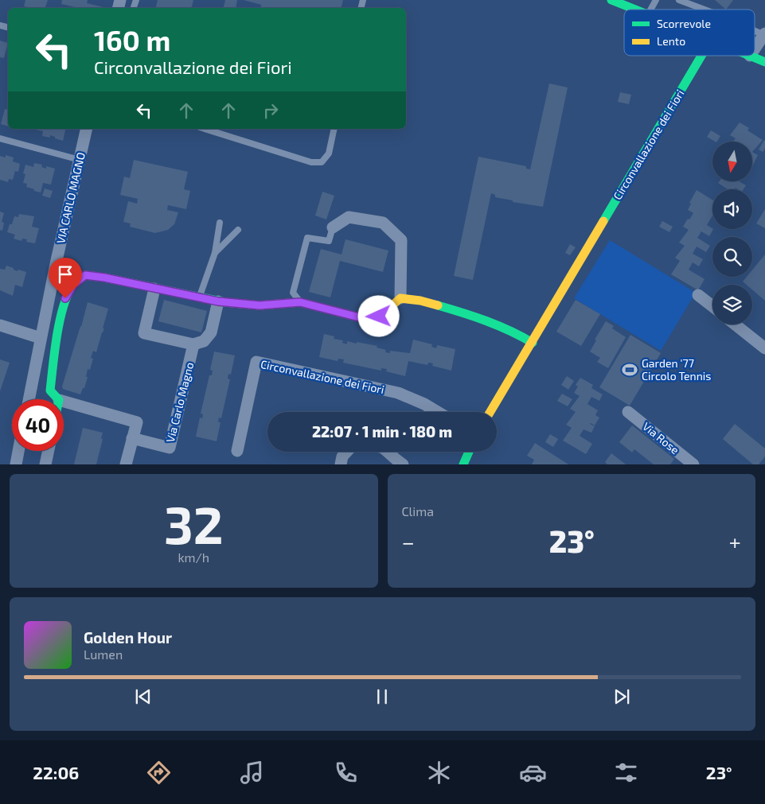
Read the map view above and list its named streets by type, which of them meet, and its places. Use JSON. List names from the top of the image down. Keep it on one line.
{"streets":{"street":["Circonvallazione dei Fiori","VIA CARLO MAGNO","Via Carlo Magno","Via Rose"]},"places":{"sports":["Garden '77 Circolo Tennis"]},"legend":["Scorrevole","Lento"],"north":"bottom","page":{"turn":["160 m","Circonvallazione dei Fiori"],"limit":"40","trip":"22:07 · 1 min · 180 m","tile":[["32","km/h"],"Clima"],"heat":["−","23°","+"],"song":["Golden Hour","Lumen"],"tabs":["22:06","23°"]}}
